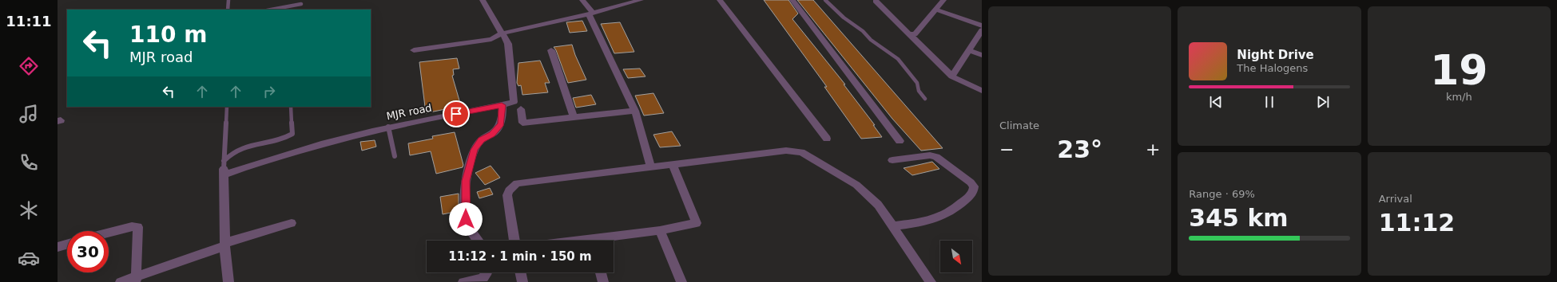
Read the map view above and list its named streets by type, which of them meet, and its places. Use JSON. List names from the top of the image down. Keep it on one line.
{"streets":{"street":["MJR road"]},"north":"bottom right","page":{"tabs":"11:11","tile":["Climate",["19","km/h"],["Range · 69%","345 km"],["Arrival","11:12"]],"turn":["110 m","MJR road"],"song":["Night Drive","The Halogens"],"heat":["−","23°","+"],"limit":"30","trip":"11:12 · 1 min · 150 m"}}
